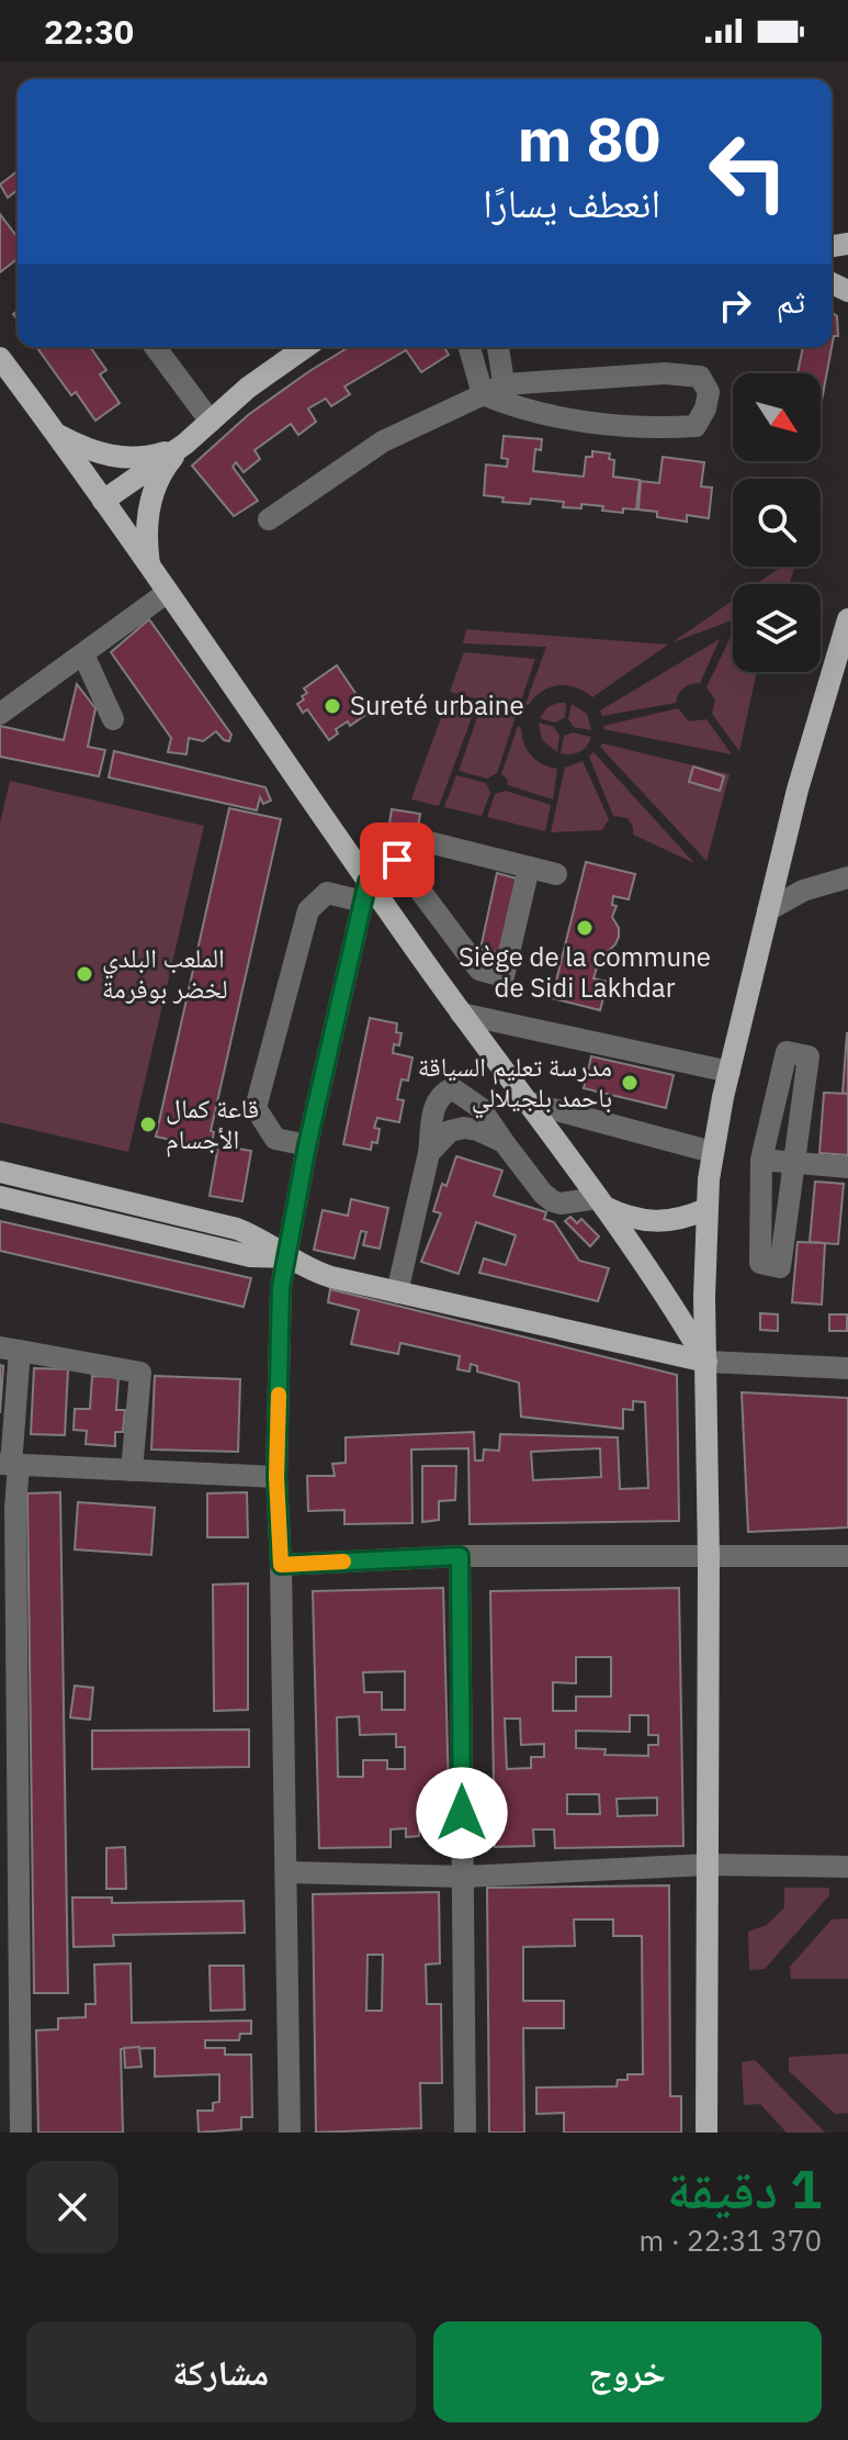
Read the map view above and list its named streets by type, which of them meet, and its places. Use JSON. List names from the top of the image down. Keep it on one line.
{"places":["Sureté urbaine","Siège de la commune de Sidi Lakhdar","الملعب البلدي لخضر بوفرمة","مدرسة تعليم السياقة باحمد بلجيلالي","قاعة كمال الأجسام"],"north":"bottom right","page":{"status":"22:30","turn":["80 m","انعطف يسارًا"],"then":"ثم","heading":["1 دقيقة","370 m · 22:31"],"buttons":["خروج","مشاركة"]}}
